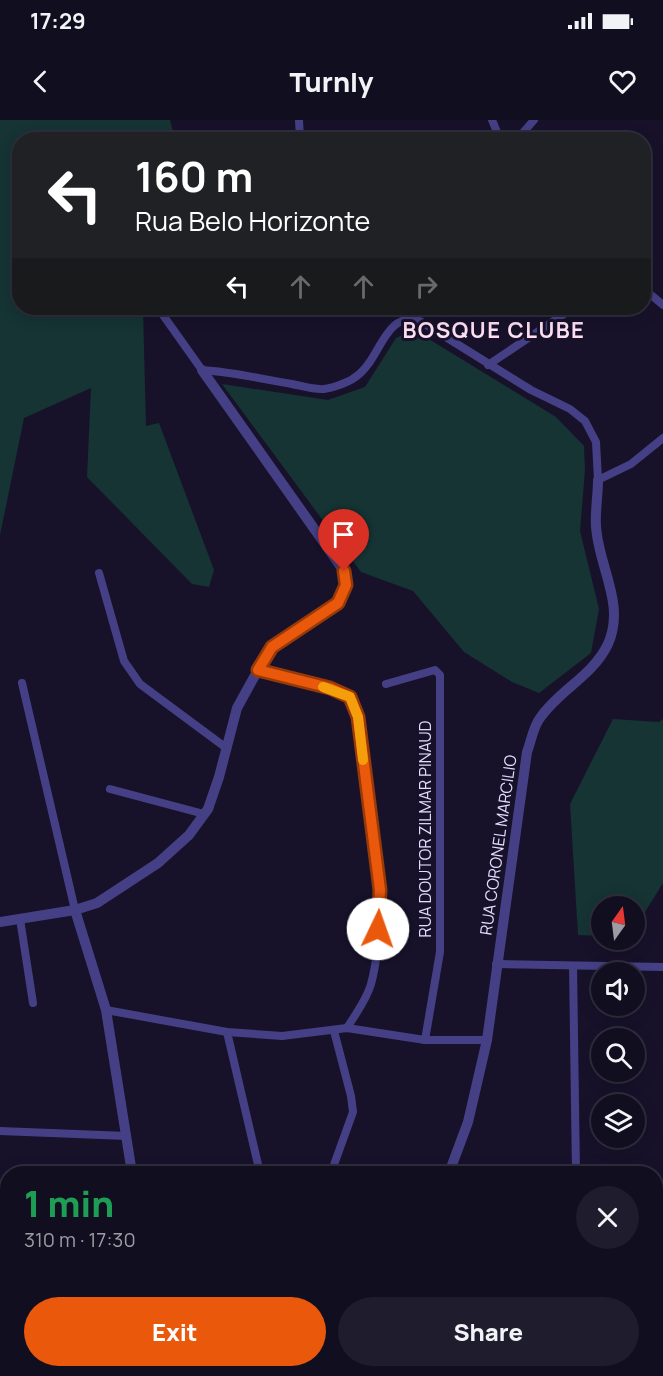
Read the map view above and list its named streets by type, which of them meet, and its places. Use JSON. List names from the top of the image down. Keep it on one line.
{"streets":{"street":["RUA DOUTOR ZILMAR PINAUD","RUA CORONEL MARCILIO"]},"districts":["BOSQUE CLUBE"],"north":"top","page":{"status":"17:29","header":"Turnly","turn":["160 m","Rua Belo Horizonte"],"heading":["1 min","310 m · 17:30"],"buttons":["Exit","Share"]}}
